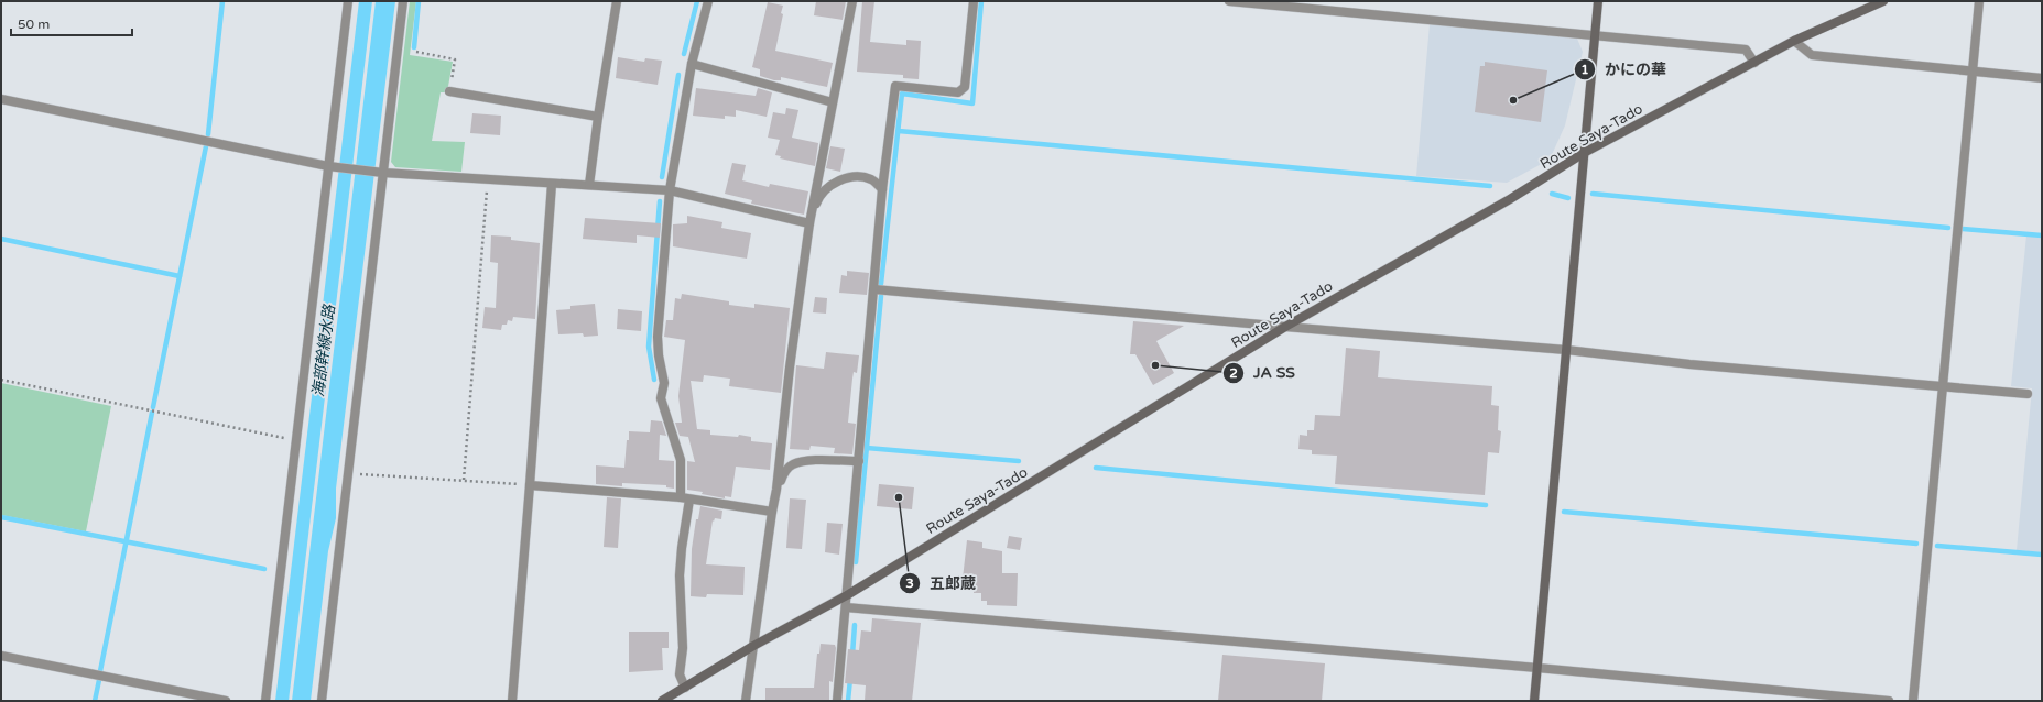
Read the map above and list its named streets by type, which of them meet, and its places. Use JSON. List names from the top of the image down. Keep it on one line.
{"streets":{"main road":["Route Saya-Tado"]},"water":["海部幹線水路"],"places":["かにの華","JA SS","五郎蔵"],"scale_bar":"50 m"}
